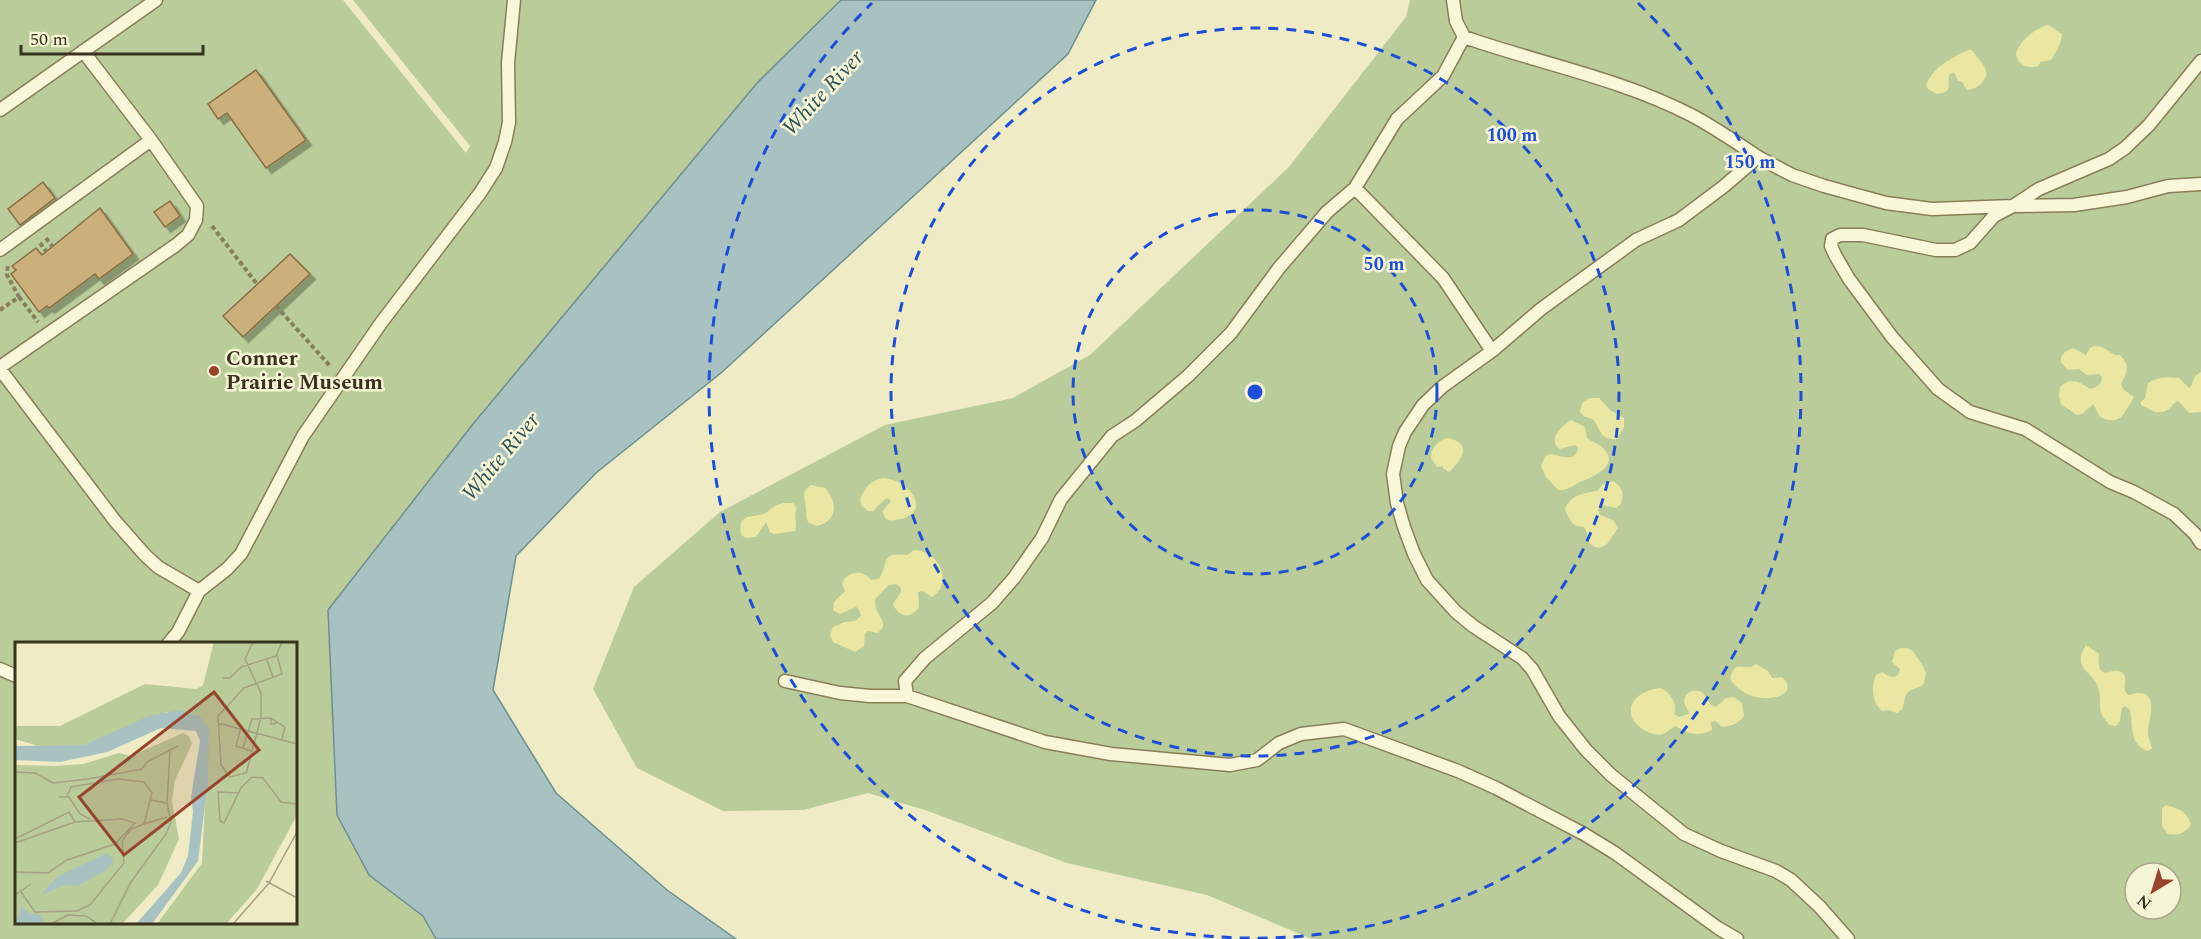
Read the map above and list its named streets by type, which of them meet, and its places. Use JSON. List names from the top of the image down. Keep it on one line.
{"water":["White River"],"places":["Conner Prairie Museum"],"scale_bar":"50 m","north":"bottom left","rings":["100 m","150 m","50 m"]}
